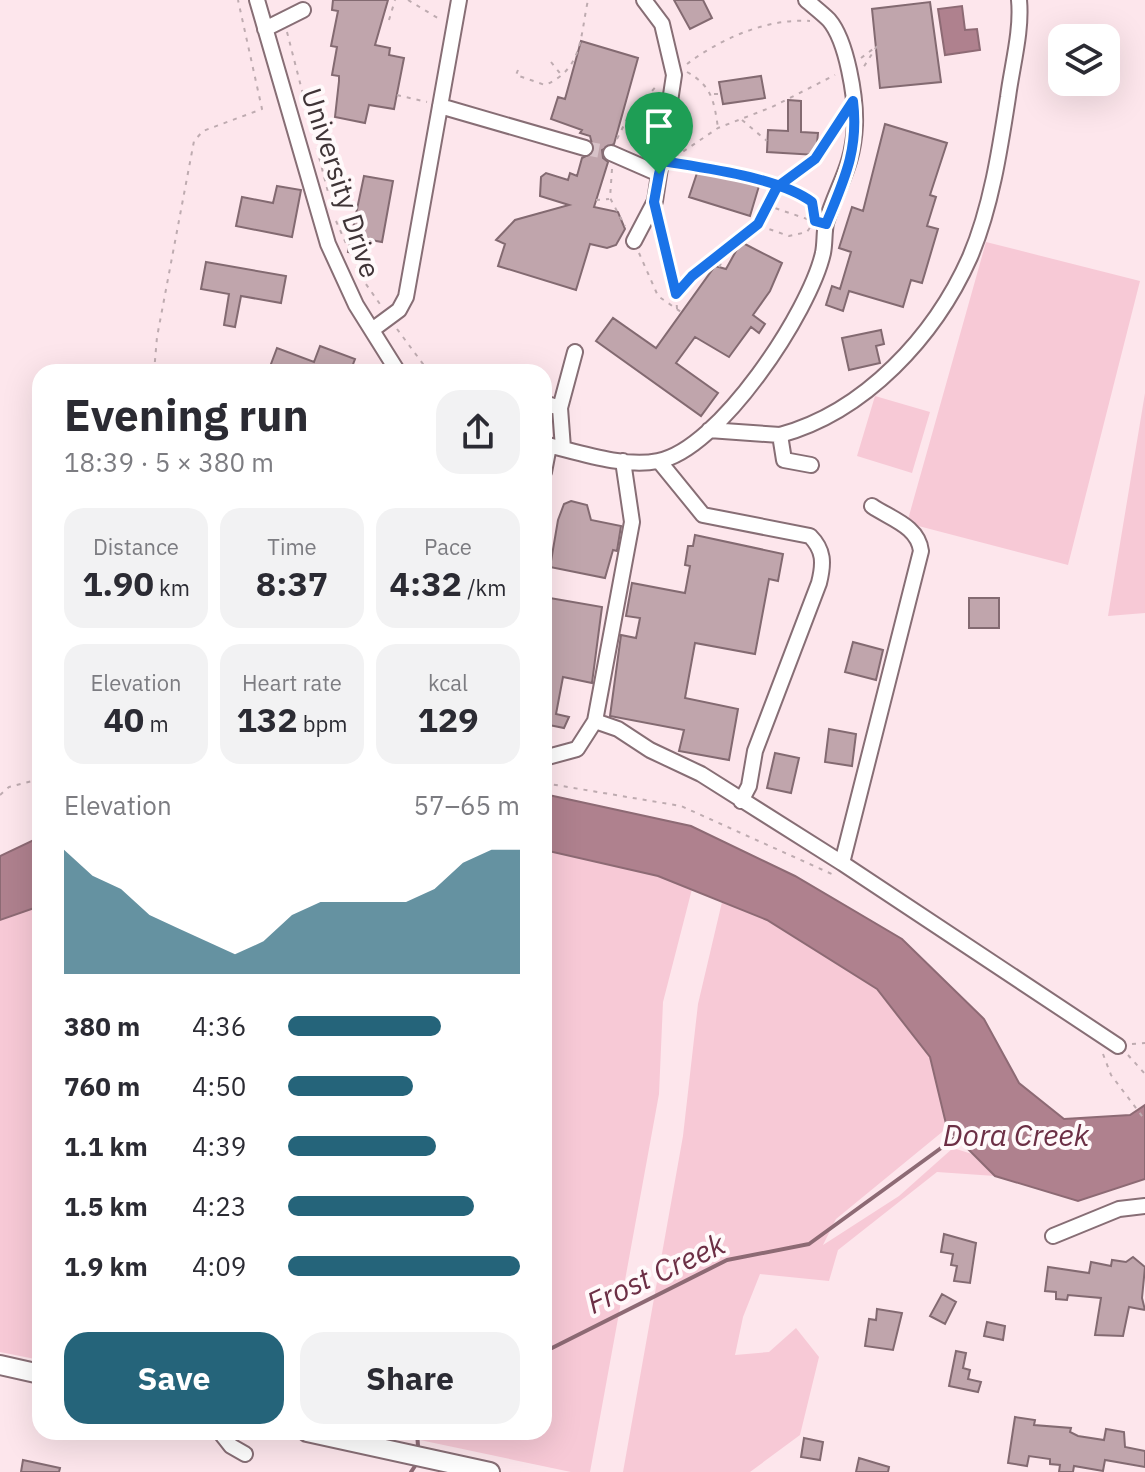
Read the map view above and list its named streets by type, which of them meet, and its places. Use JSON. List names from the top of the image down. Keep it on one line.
{"streets":{"street":["University Drive"]},"water":["Dora Creek","Frost Creek"],"page":{"heading":["Evening run","18:39 · 5 × 380 m"],"stats":[["Distance","1.90 km"],["Time","8:37"],["Pace","4:32 /km"],["Elevation","40 m"],["Heart rate","132 bpm"],["kcal","129"]],"chart":["Elevation","57–65 m"],"list":[{"name":"380 m","note":"4:36"},{"name":"760 m","note":"4:50"},{"name":"1.1 km","note":"4:39"},{"name":"1.5 km","note":"4:23"},{"name":"1.9 km","note":"4:09"}],"buttons":["Save","Share"]}}
